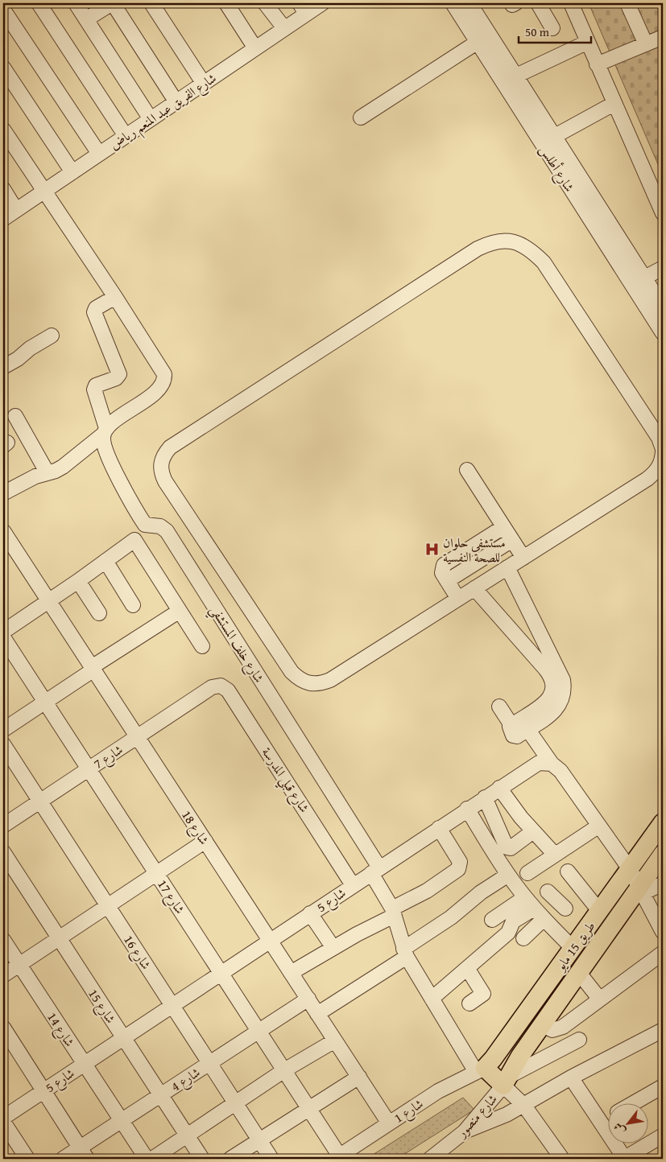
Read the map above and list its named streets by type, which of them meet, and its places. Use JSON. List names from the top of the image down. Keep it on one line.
{"streets":{"main road":["طريق 15 مايو"],"street":["شارع الفريق عبد المنعم رياض","شارع أطلس","شارع خلف المستشفي","شارع 7","شارع قبلي المدرسة","شارع 18","شارع 17","شارع 5","شارع 16","شارع 15","شارع 14","شارع 4","شارع 1","شارع منصور"]},"crossings":[["شارع خلف المستشفي","شارع 5"],["شارع خلف المستشفي","طريق 15 مايو"],["شارع خلف المستشفي","شارع 1"],["شارع 7","شارع قبلي المدرسة"],["شارع 7","شارع 18"],["شارع 7","شارع 17"],["شارع 7","شارع 16"],["شارع قبلي المدرسة","شارع 5"],["شارع 18","شارع 5"],["شارع 18","شارع 4"],["شارع 18","شارع 1"],["شارع 17","شارع 5"],["شارع 17","شارع 4"],["شارع 17","شارع 1"],["شارع 5","شارع 16"],["شارع 5","شارع 15"],["شارع 5","شارع 14"],["طريق 15 مايو","شارع 1"],["طريق 15 مايو","شارع منصور"],["شارع 16","شارع 4"],["شارع 15","شارع 4"],["شارع 14","شارع 4"]],"places":{"hospital":["مستشفي حلوان للصحة النفسية"]},"scale_bar":"50 m","north":"bottom left"}
